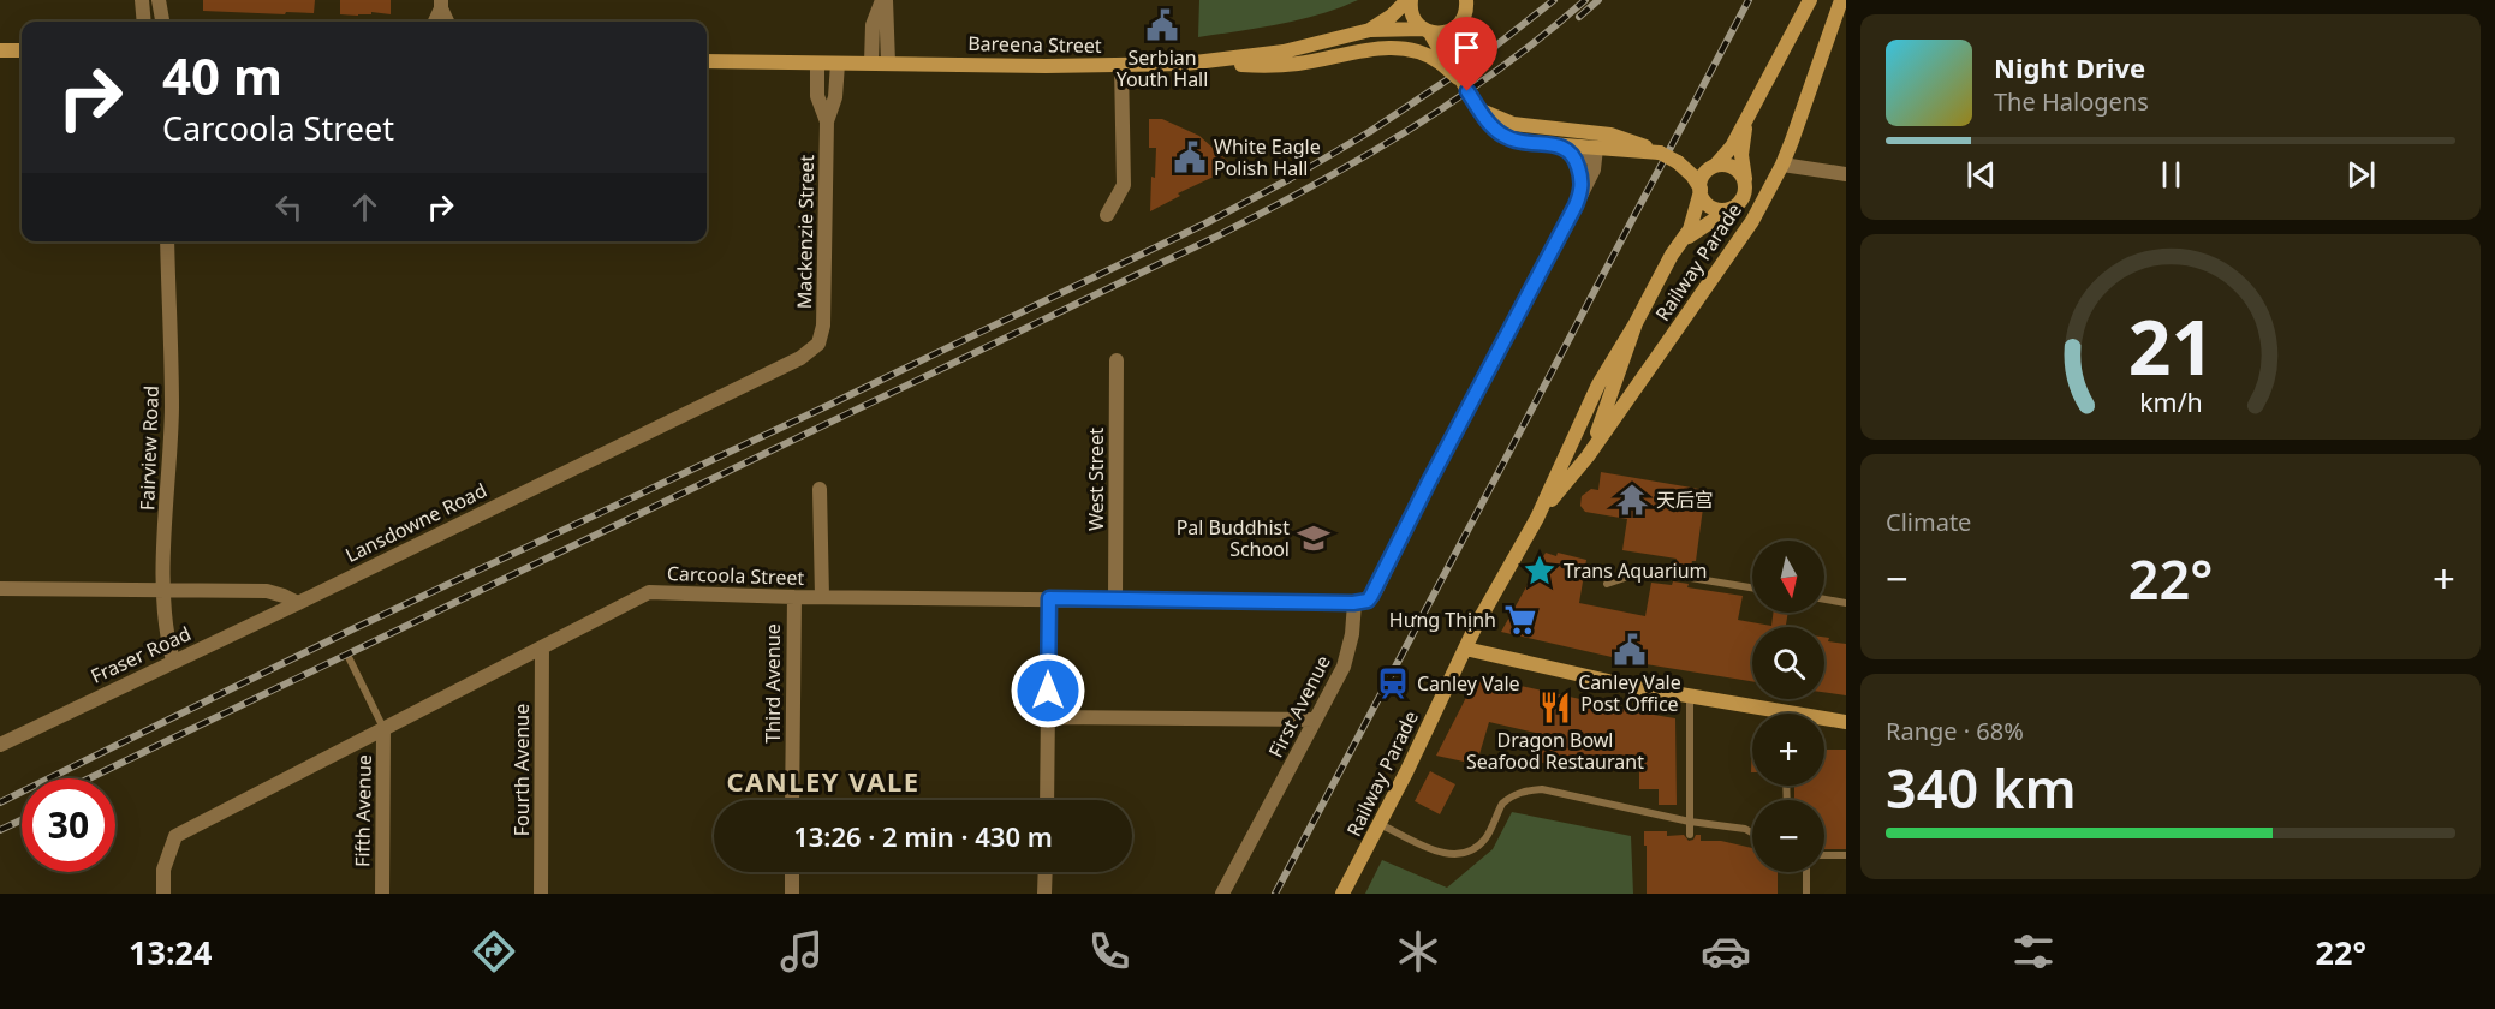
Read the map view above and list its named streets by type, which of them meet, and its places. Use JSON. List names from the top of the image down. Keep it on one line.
{"streets":{"main road":["Bareena Street","Railway Parade"],"street":["Mackenzie Street","Fairview Road","West Street","Lansdowne Road","Carcoola Street","Fraser Road","Third Avenue","First Avenue","Fourth Avenue","Fifth Avenue"]},"crossings":[["Bareena Street","Mackenzie Street"],["Mackenzie Street","Lansdowne Road"],["Fairview Road","Fraser Road"],["West Street","Carcoola Street"],["Lansdowne Road","Fraser Road"],["Carcoola Street","Third Avenue"],["Carcoola Street","First Avenue"],["Carcoola Street","Fourth Avenue"],["Carcoola Street","Fifth Avenue"]],"districts":["CANLEY VALE"],"places":{"public building":["Serbian Youth Hall","White Eagle Polish Hall","Canley Vale Post Office"],"temple":["天后宫"],"school or university":["Pal Buddhist School"],"place":["Trans Aquarium"],"supermarket":["Hưng Thịnh"],"station":["Canley Vale"],"restaurant":["Dragon Bowl Seafood Restaurant"]},"north":"bottom","page":{"turn":["40 m","Carcoola Street"],"song":["Night Drive","The Halogens"],"tile":["Climate",["Range · 68%","340 km"]],"map_buttons":["+","−"],"heat":["−","22°","+"],"limit":"30","trip":"13:26 · 2 min · 430 m","tabs":["13:24","22°"],"gauge":["21","km/h"]}}
